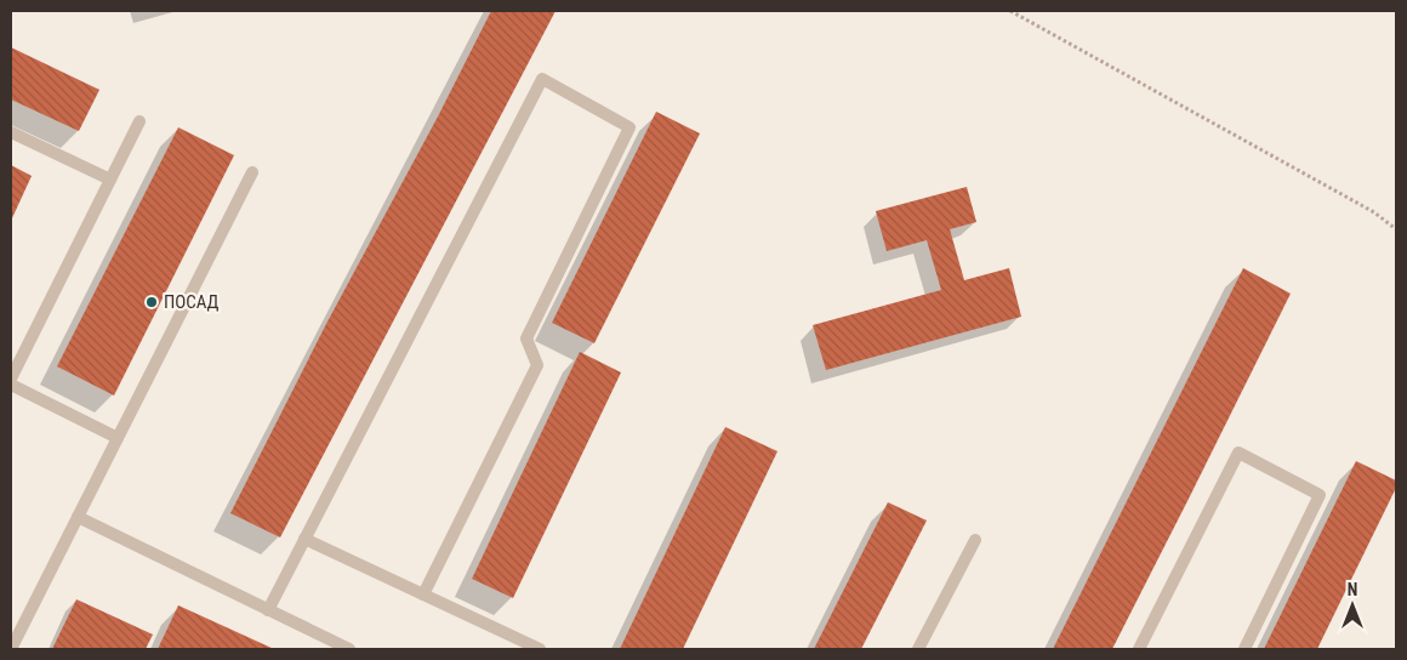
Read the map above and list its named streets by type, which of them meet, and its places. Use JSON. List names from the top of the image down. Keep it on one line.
{"places":["ПОСАД"],"north":"top"}
